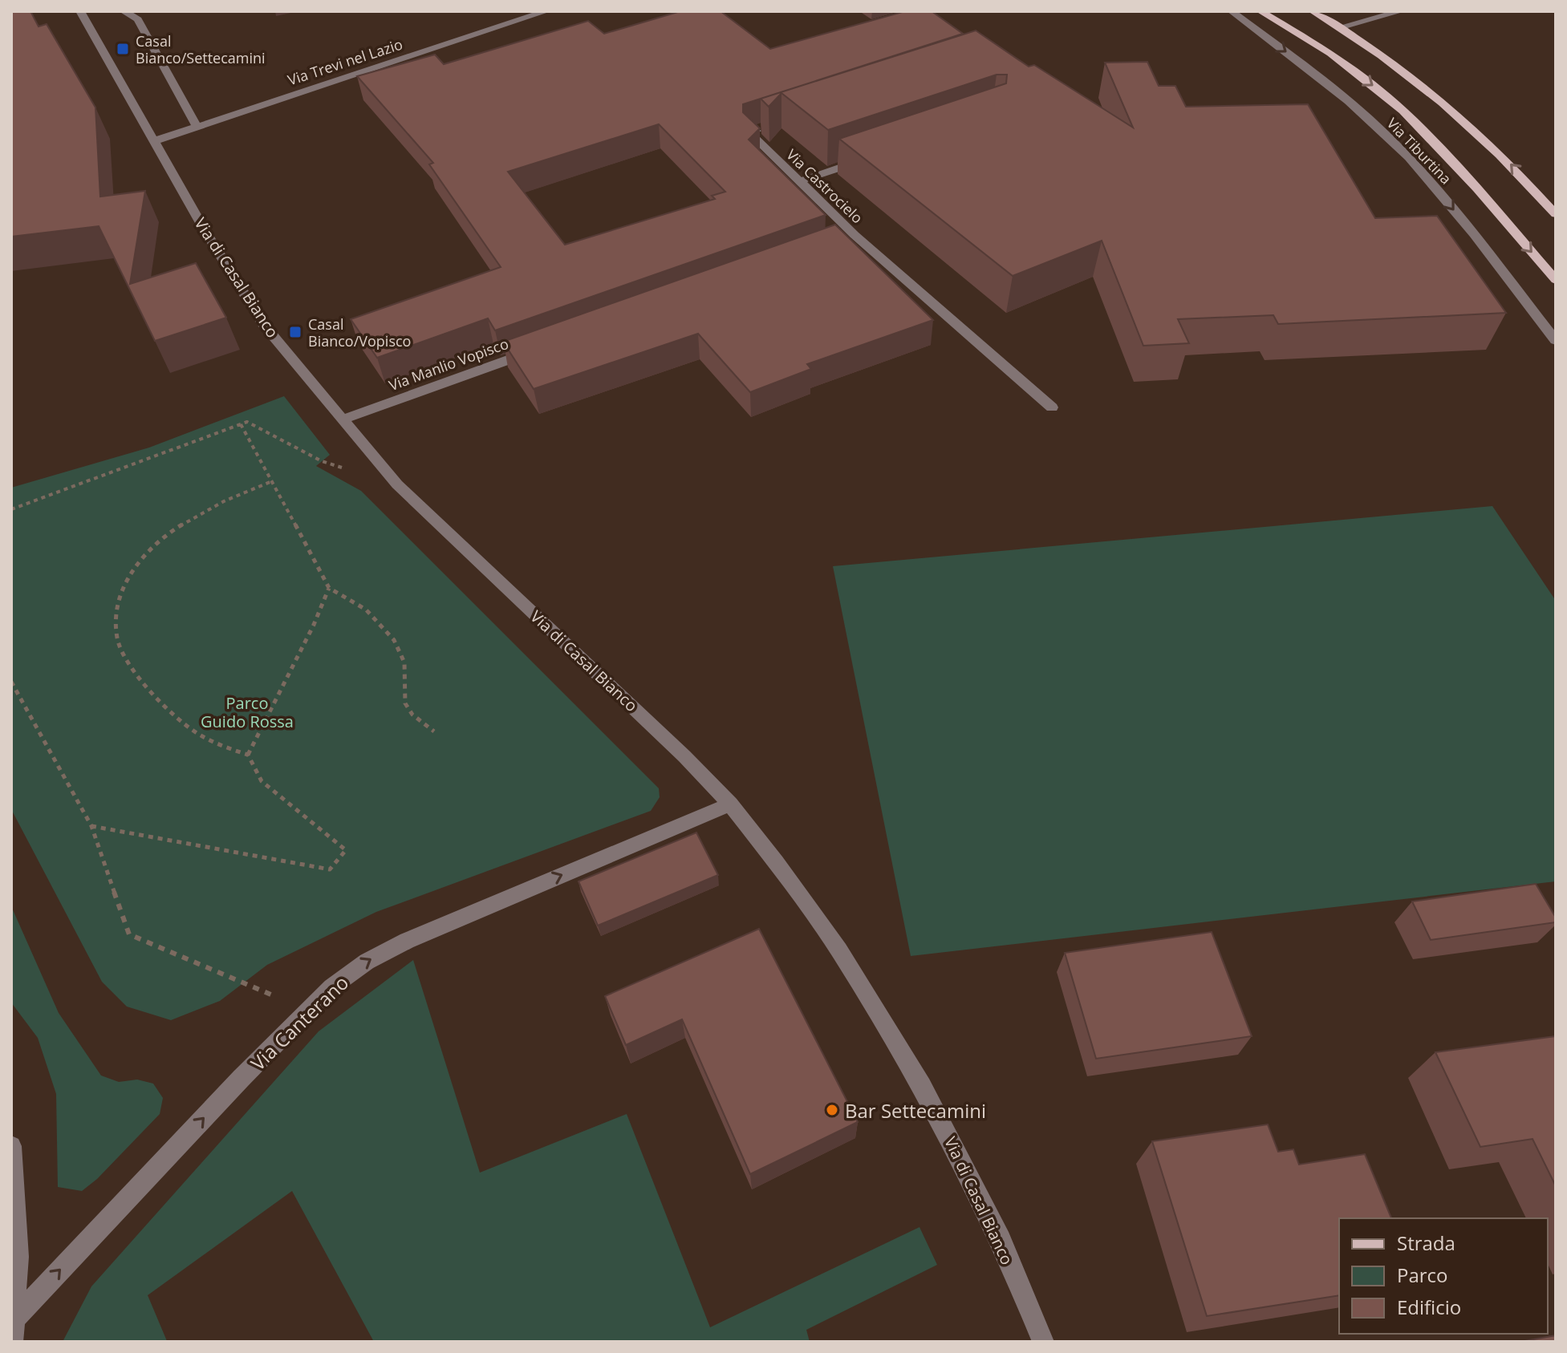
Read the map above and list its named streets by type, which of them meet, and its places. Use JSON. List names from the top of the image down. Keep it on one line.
{"streets":{"main road":["Via Tiburtina"],"street":["Via Trevi nel Lazio","Via Castrocielo","Via di Casal Bianco","Via Manlio Vopisco","Via Canterano"]},"crossings":[["Via Trevi nel Lazio","Via di Casal Bianco"],["Via di Casal Bianco","Via Manlio Vopisco"],["Via di Casal Bianco","Via Canterano"]],"one_way":["Via Tiburtina","Via Canterano"],"parks":["Parco Guido Rossa"],"places":{"transit":["Casal Bianco/Settecamini","Casal Bianco/Vopisco"],"other":["Bar Settecamini"]},"legend":["Strada","Parco","Edificio"]}
